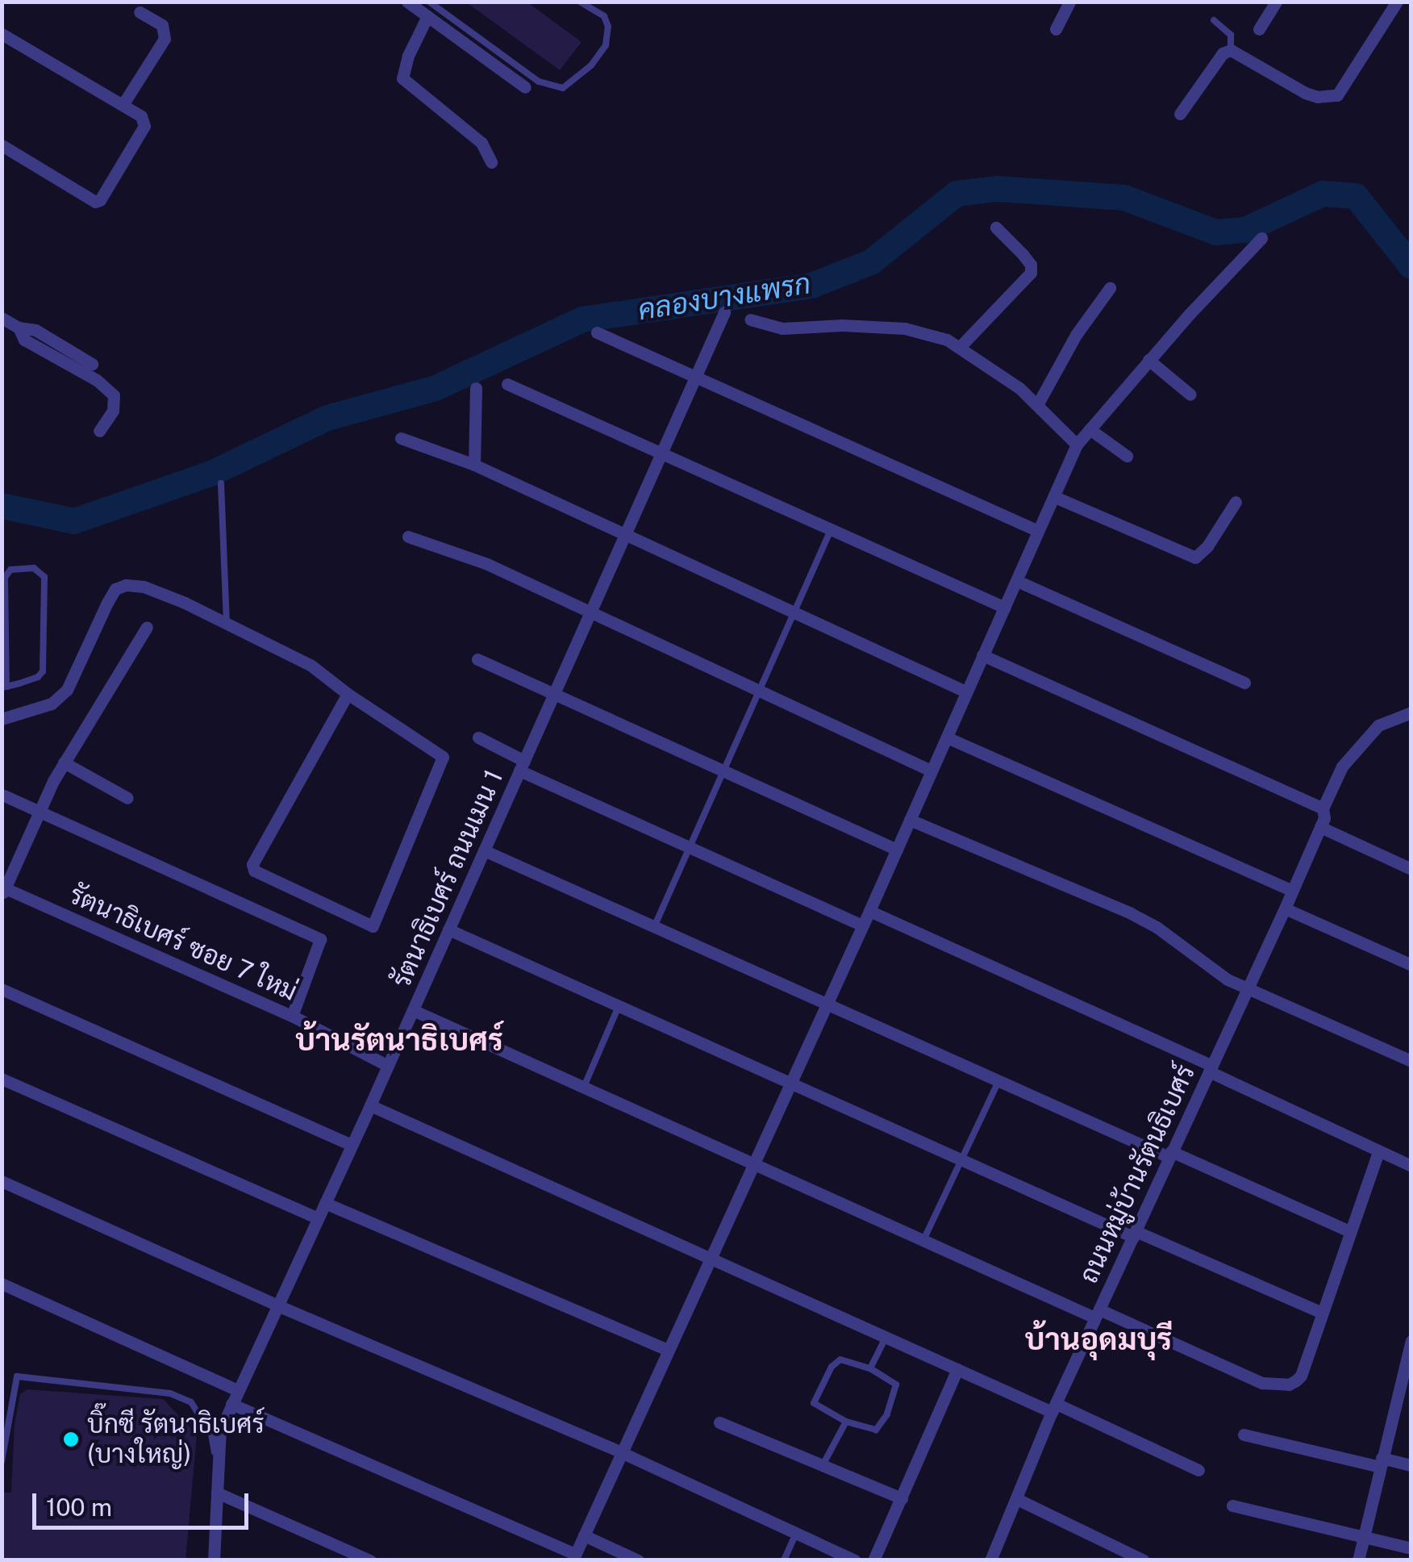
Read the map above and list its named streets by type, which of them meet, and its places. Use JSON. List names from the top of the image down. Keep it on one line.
{"streets":{"street":["รัตนาธิเบศร์ ถนนเมน 1","รัตนาธิเบศร์ ซอย 7 ใหม่","ถนนหมู่บ้านรัตนธิเบศร์"]},"crossings":[["รัตนาธิเบศร์ ถนนเมน 1","รัตนาธิเบศร์ ซอย 7 ใหม่"]],"districts":["บ้านรัตนาธิเบศร์","บ้านอุดมบุรี"],"water":["คลองบางแพรก"],"places":["บิ๊กซี รัตนาธิเบศร์ (บางใหญ่)"],"scale_bar":"100 m"}
